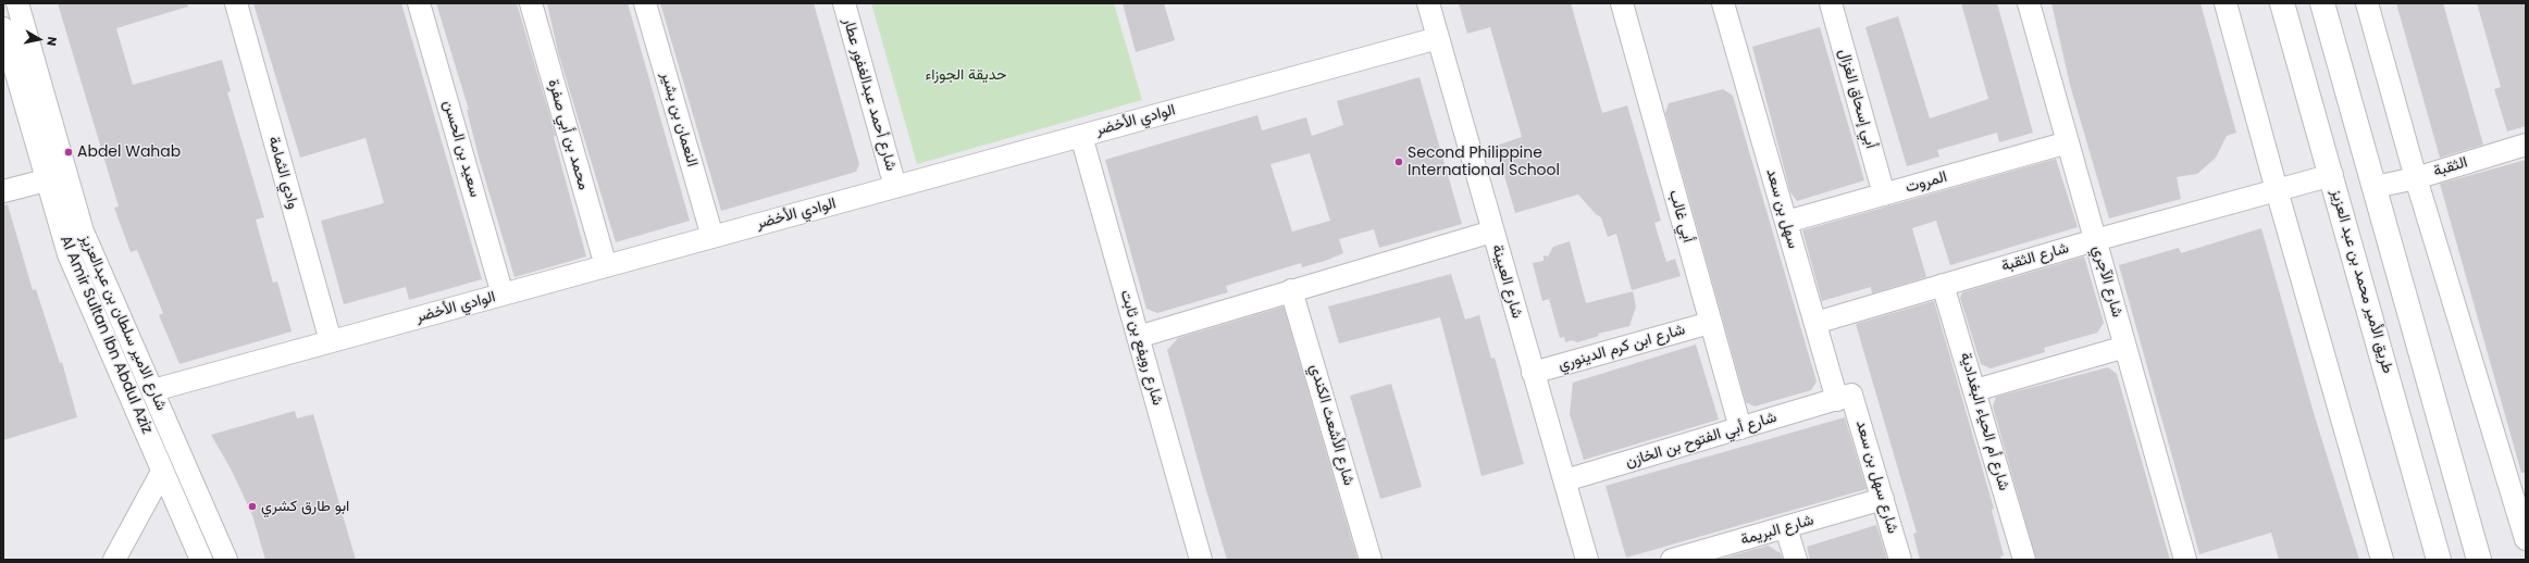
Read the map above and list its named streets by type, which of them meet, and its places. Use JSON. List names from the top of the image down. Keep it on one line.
{"streets":{"main road":["طريق الأمير محمد بن عبد العزيز"],"street":["شارع أحمد عبدالغفور عطار","أبي إسحاق الغزال","النعمان بن بشير","الوادي الأخضر","محمد بن أبي صفرة","سعيد بن الحسن","الثقبة","وادي الثمامة","المروت","سهل بن سعد","أبي غالب","شارع الثقبة","شارع العيينة","شارع الآجري","شارع الامير سلطان بن عبدالعزيز","Al Amir Sultan Ibn Abdul Aziz","شارع رويفع بن ثابت","شارع ابن كرم الدينوري","شارع أم الحياء البغدادية","شارع الأشعث الكندي","شارع أبي الفتوح بن الخازن","شارع سهل بن سعد","شارع البريمة"]},"crossings":[["شارع أحمد عبدالغفور عطار","الوادي الأخضر"],["أبي إسحاق الغزال","المروت"],["النعمان بن بشير","الوادي الأخضر"],["الوادي الأخضر","محمد بن أبي صفرة"],["الوادي الأخضر","سعيد بن الحسن"],["الوادي الأخضر","وادي الثمامة"],["الوادي الأخضر","شارع العيينة"],["الوادي الأخضر","شارع الامير سلطان بن عبدالعزيز"],["الوادي الأخضر","شارع رويفع بن ثابت"],["المروت","سهل بن سعد"],["المروت","شارع الآجري"],["سهل بن سعد","شارع الثقبة"],["سهل بن سعد","شارع أبي الفتوح بن الخازن"],["سهل بن سعد","شارع سهل بن سعد"],["أبي غالب","شارع ابن كرم الدينوري"],["أبي غالب","شارع أبي الفتوح بن الخازن"],["شارع الثقبة","شارع الآجري"],["شارع الثقبة","طريق الأمير محمد بن عبد العزيز"],["شارع الثقبة","شارع أم الحياء البغدادية"],["شارع العيينة","شارع ابن كرم الدينوري"],["شارع العيينة","شارع أبي الفتوح بن الخازن"],["شارع أبي الفتوح بن الخازن","شارع سهل بن سعد"],["شارع سهل بن سعد","شارع البريمة"]],"parks":["حديقة الجوزاء"],"places":["Abdel Wahab","Second Philippine International School","ابو طارق كشري"],"north":"right"}
